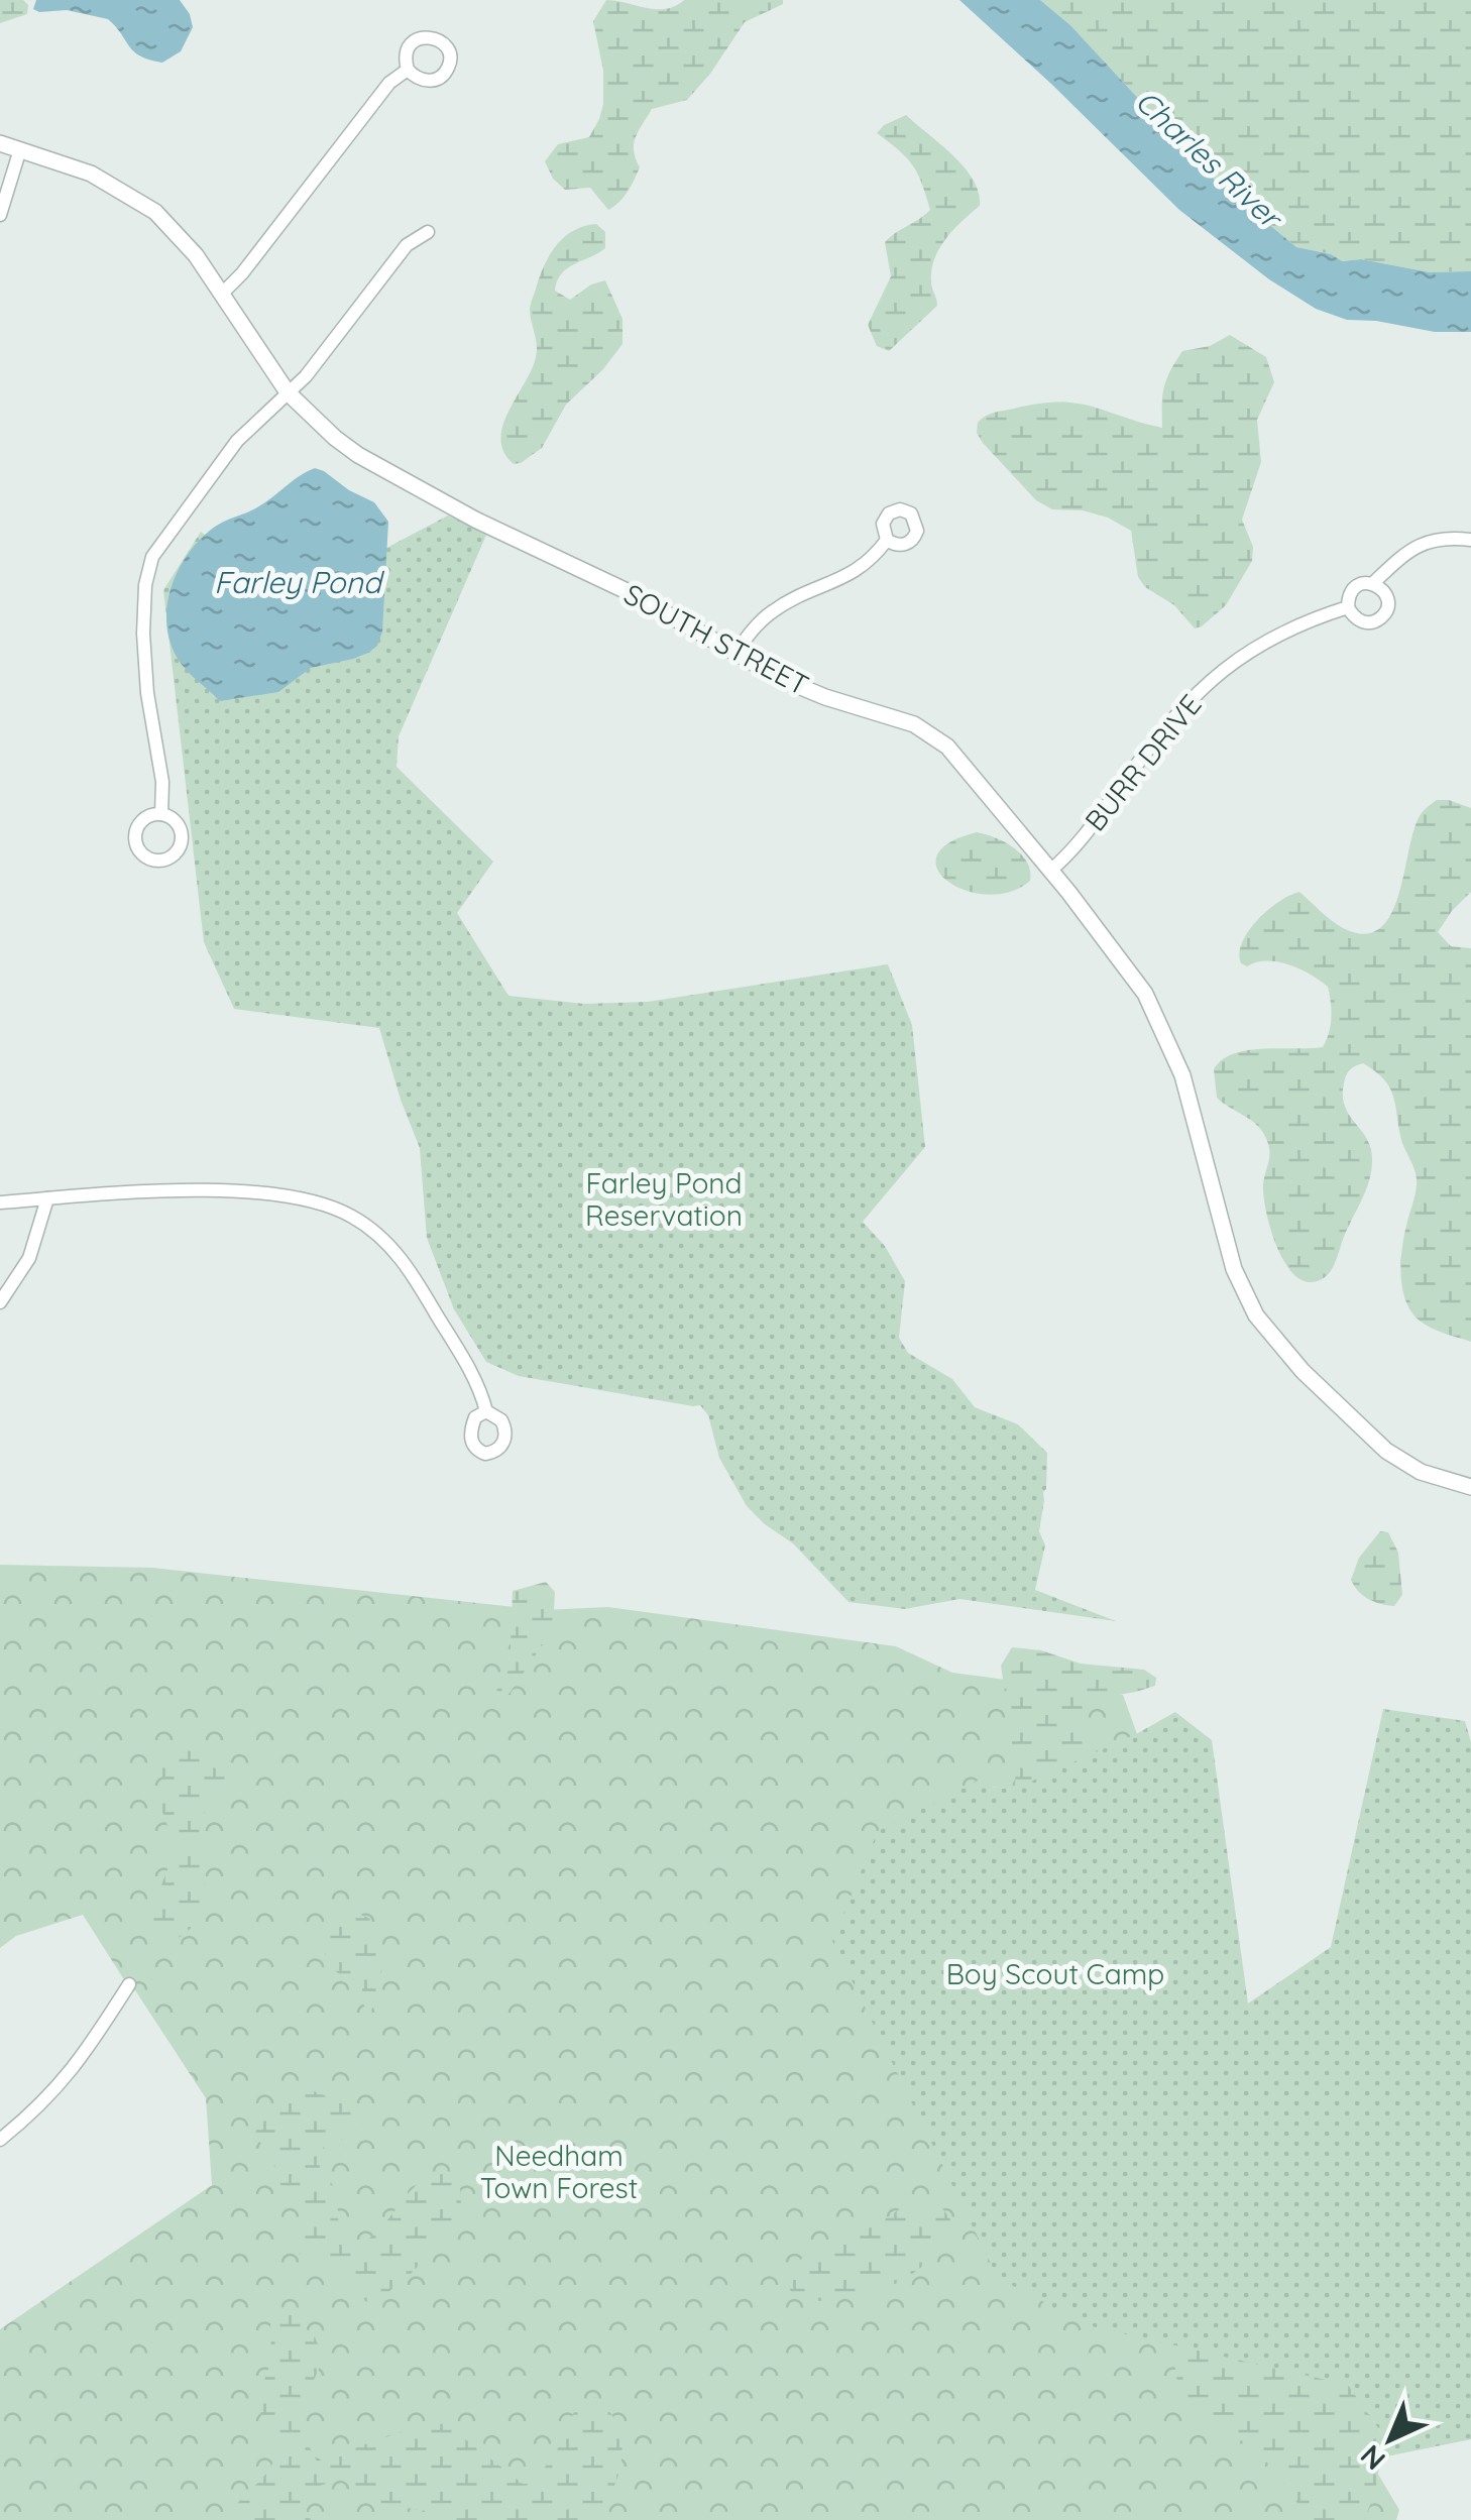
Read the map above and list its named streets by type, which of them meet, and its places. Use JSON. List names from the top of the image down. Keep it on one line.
{"streets":{"street":["SOUTH STREET","BURR DRIVE"]},"crossings":[["SOUTH STREET","BURR DRIVE"]],"water":["Charles River","Farley Pond"],"parks":["Farley Pond Reservation","Boy Scout Camp","Needham Town Forest"],"north":"bottom left"}
